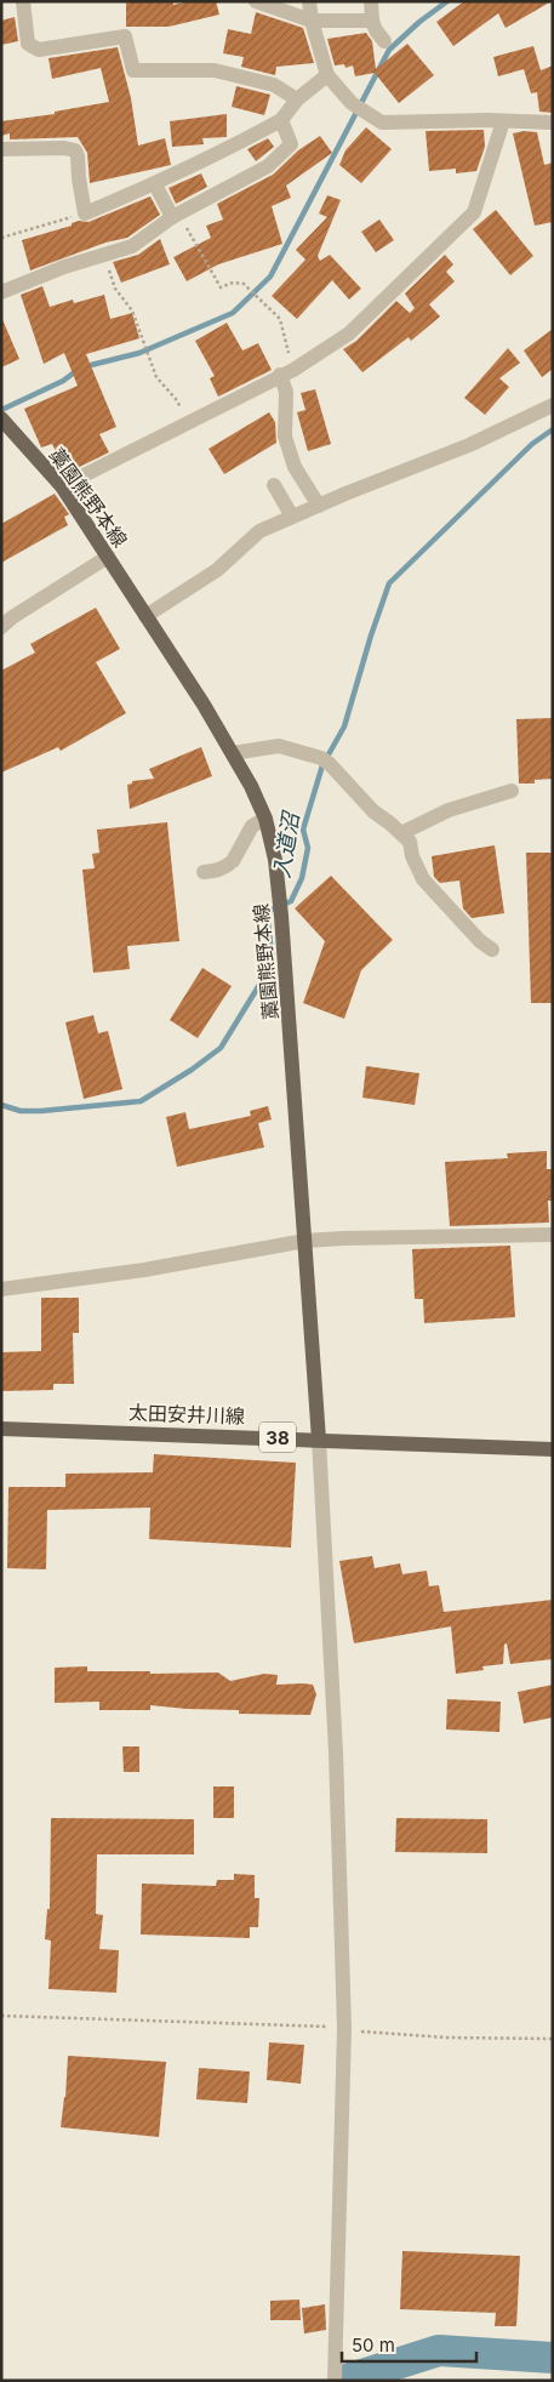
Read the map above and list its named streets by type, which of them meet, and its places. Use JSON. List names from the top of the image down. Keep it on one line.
{"streets":{"main road":["藁園熊野本線","太田安井川線","38"]},"crossings":[["藁園熊野本線","太田安井川線"]],"water":["入道沼"],"scale_bar":"50 m"}
